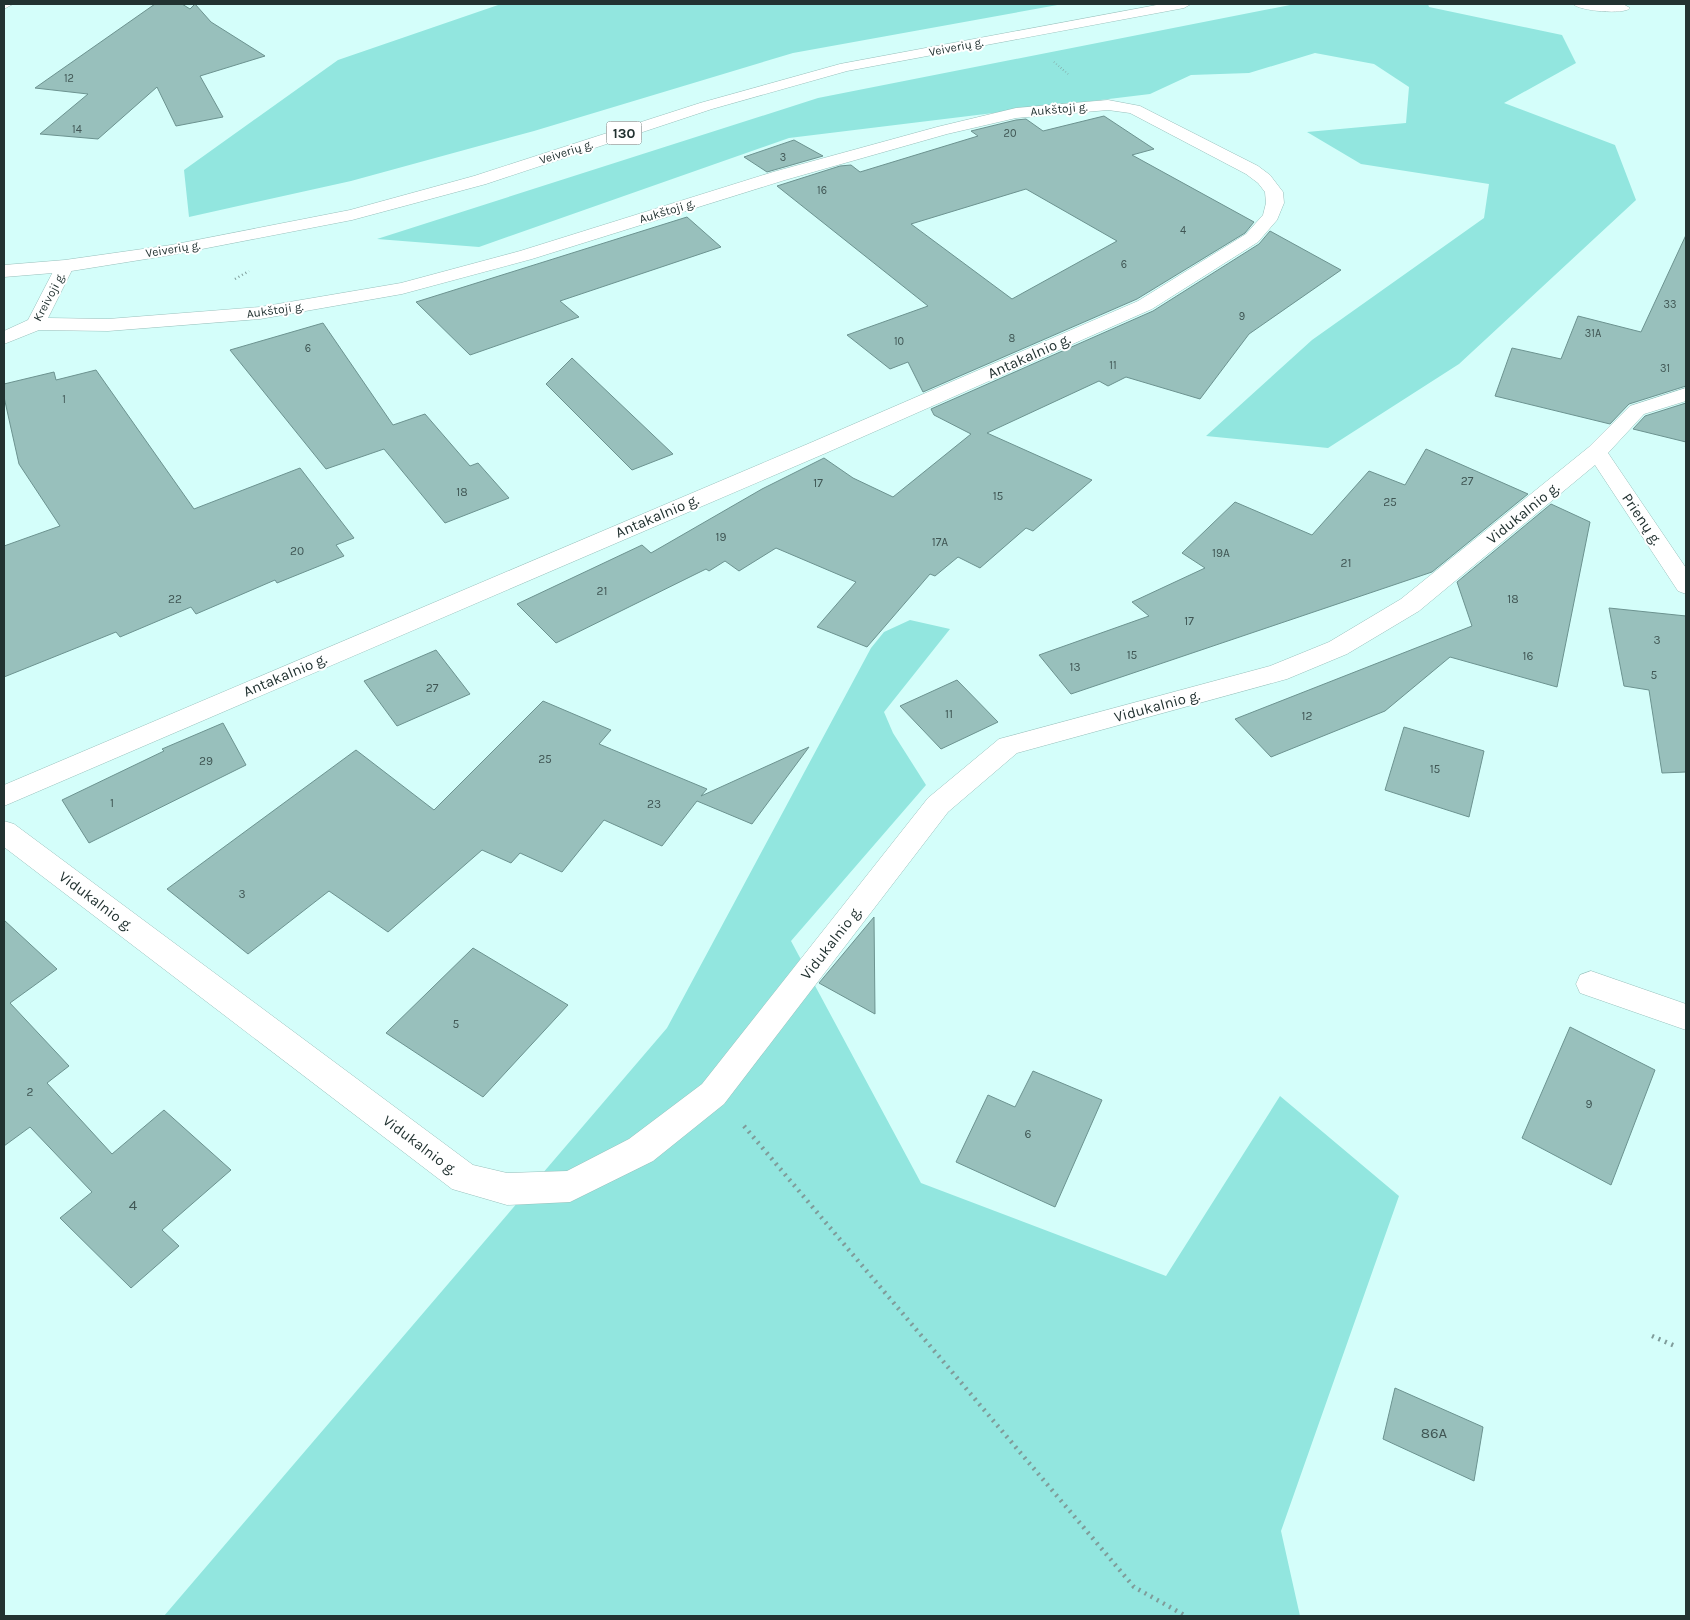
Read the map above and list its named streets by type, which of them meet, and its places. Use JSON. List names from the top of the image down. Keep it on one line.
{"streets":{"street":["Veiverių g.","Aukštoji g.","130","Kreivoji g.","Antakalnio g.","Vidukalnio g.","Prienų g."]},"crossings":[["Veiverių g.","Kreivoji g."],["Aukštoji g.","Kreivoji g."],["Aukštoji g.","Antakalnio g."],["Vidukalnio g.","Prienų g."]],"house_numbers":["12","14","20","3","16","4","6","33","9","31A","8","10","6","11","31","1","27","17","18","15","25","19","17A","20","19A","21","21","22","18","17","3","15","16","13","5","27","11","12","25","29","15","1","23","3","5","2","9","6","4","86A"]}
